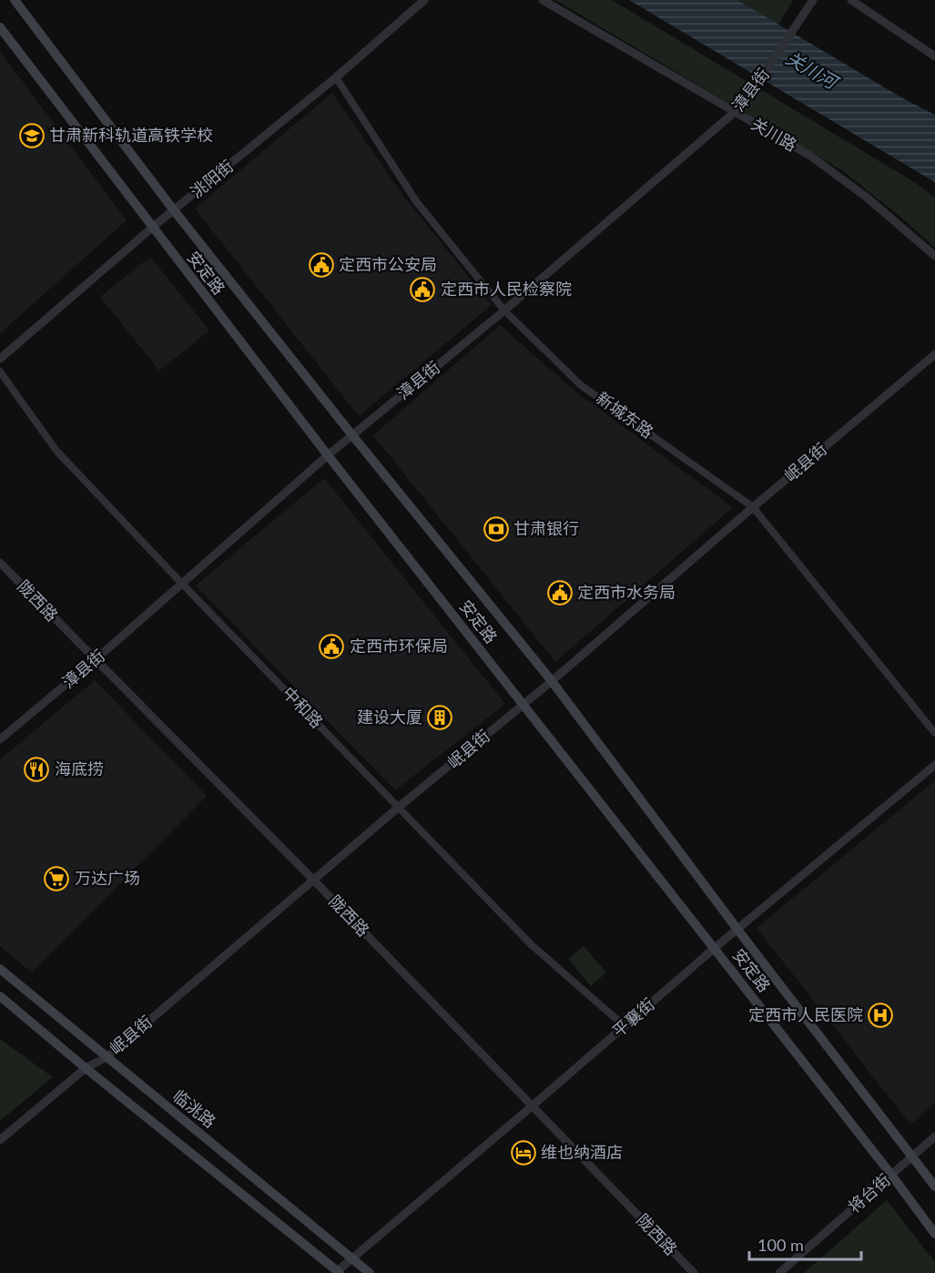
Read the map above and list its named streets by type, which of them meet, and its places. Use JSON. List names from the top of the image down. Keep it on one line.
{"streets":{"main road":["安定路","临洮路"],"street":["漳县街","关川路","洮阳街","新城东路","岷县街","陇西路","中和路","平襄街","将台街"]},"crossings":[["漳县街","关川路"],["漳县街","安定路"],["漳县街","新城东路"],["漳县街","陇西路"],["漳县街","中和路"],["洮阳街","安定路"],["洮阳街","新城东路"],["安定路","岷县街"],["安定路","平襄街"],["安定路","将台街"],["新城东路","岷县街"],["岷县街","陇西路"],["岷县街","中和路"],["岷县街","临洮路"],["陇西路","平襄街"],["中和路","平襄街"],["平襄街","临洮路"]],"water":["关川河"],"places":{"school or university":["甘肃新科轨道高铁学校"],"public building":["定西市公安局","定西市人民检察院","定西市水务局","定西市环保局"],"bank":["甘肃银行"],"building":["建设大厦"],"restaurant":["海底捞"],"supermarket":["万达广场"],"hospital":["定西市人民医院"],"hotel":["维也纳酒店"]},"scale_bar":"100 m"}
